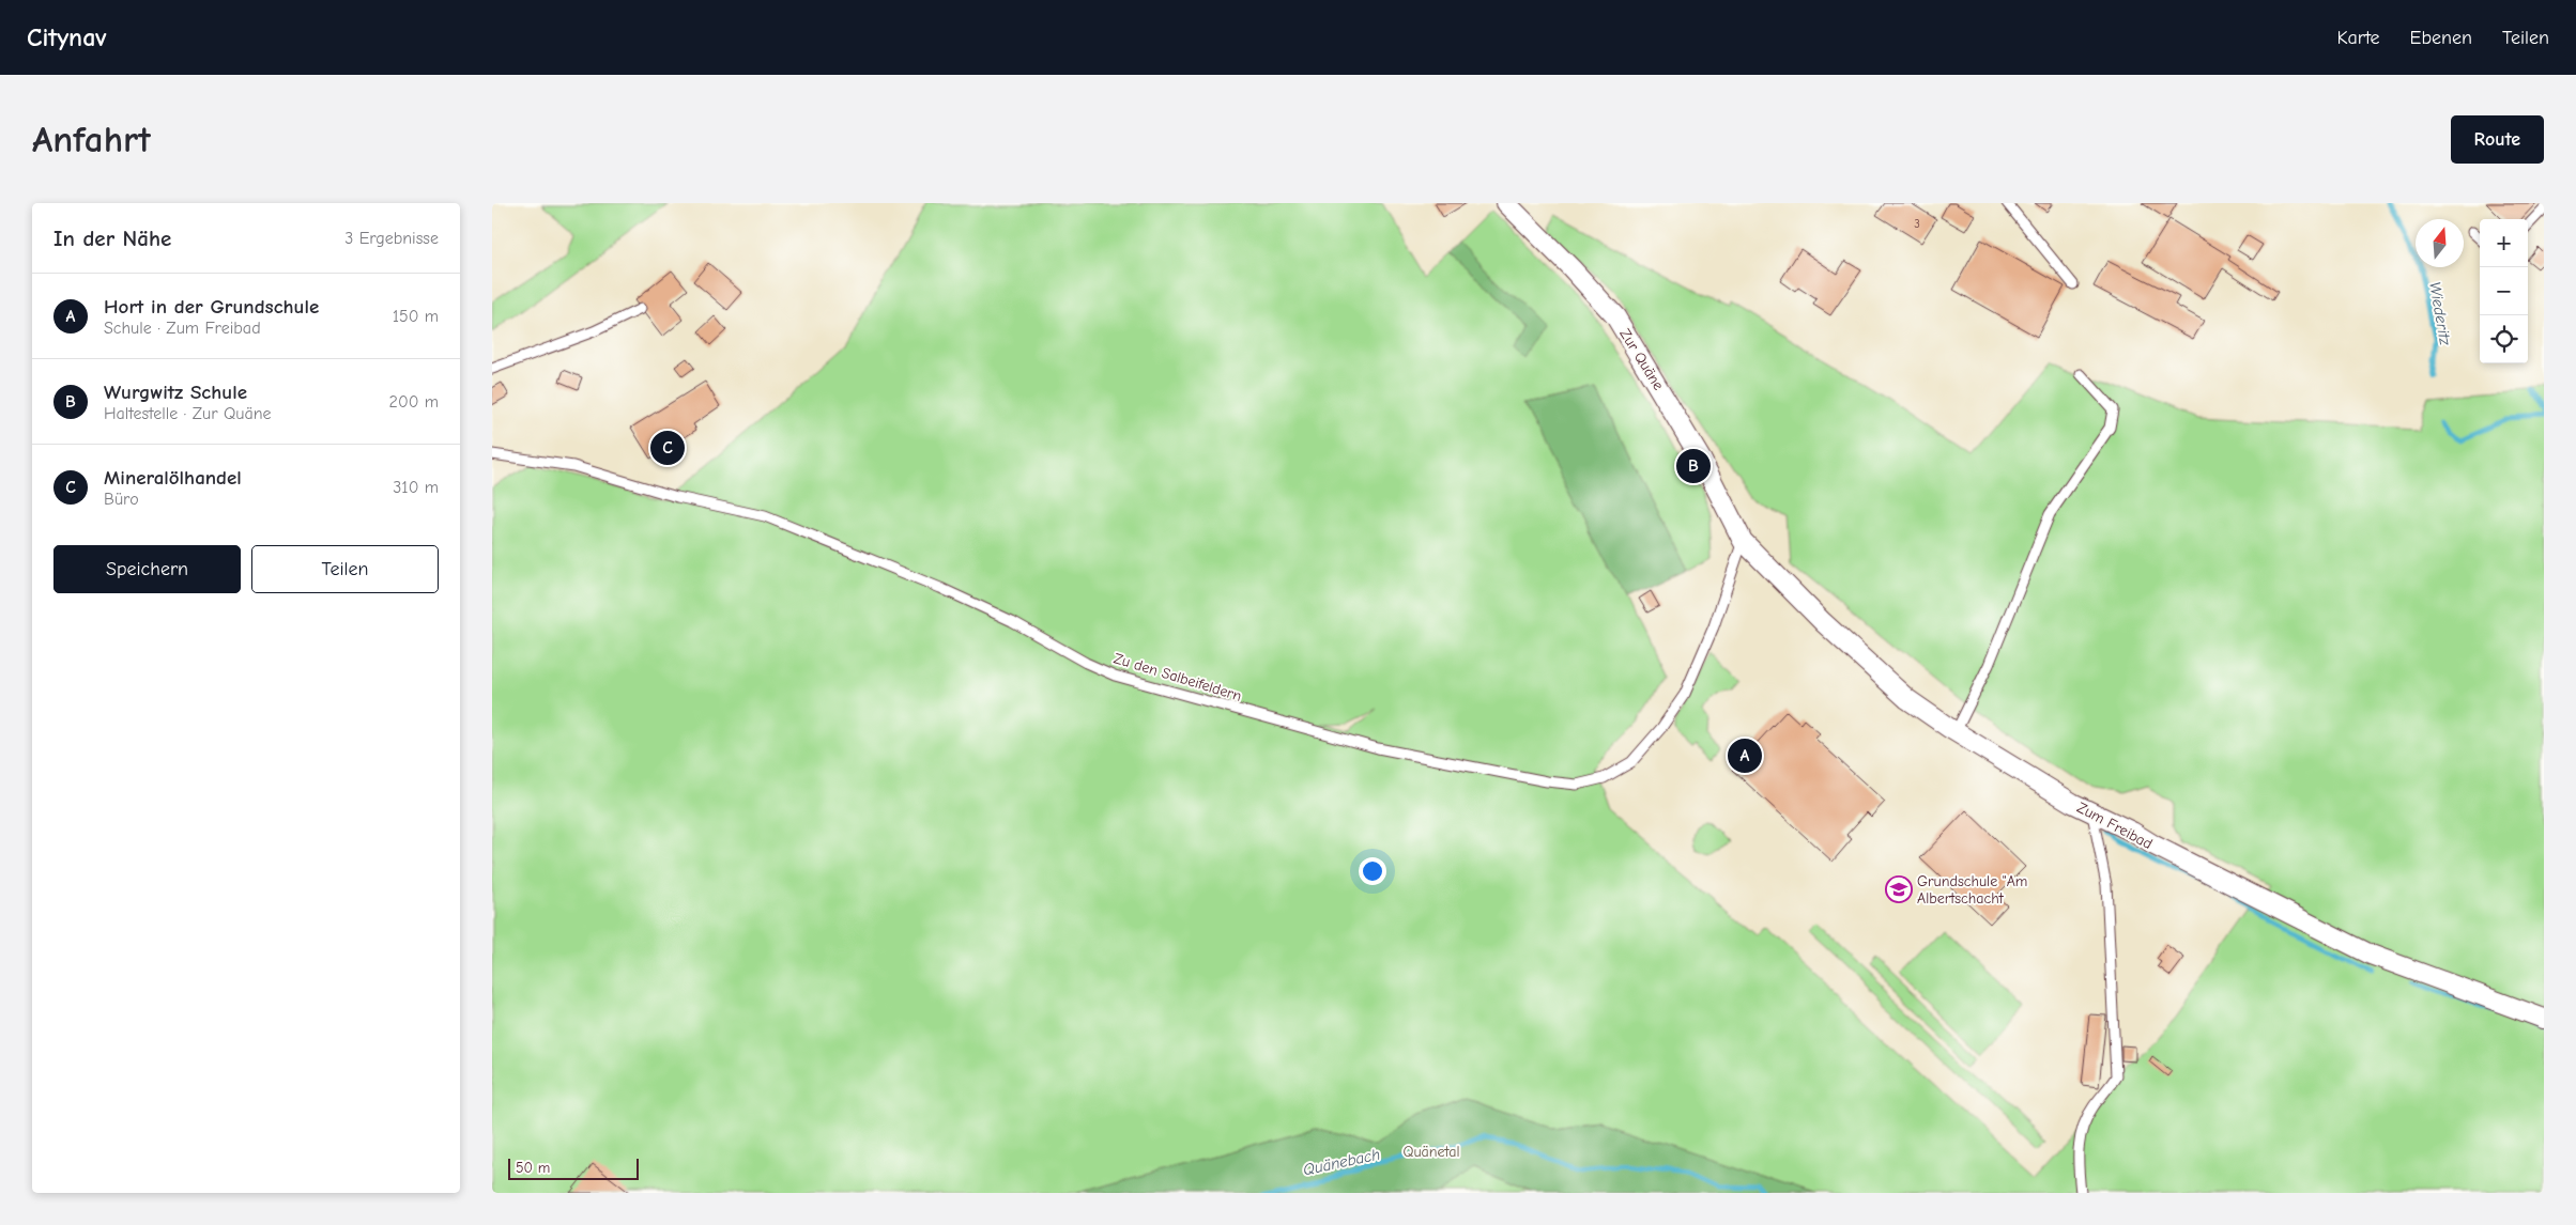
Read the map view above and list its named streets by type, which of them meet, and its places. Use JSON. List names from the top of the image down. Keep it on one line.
{"streets":{"street":["Zur Quäne","Zum Freibad"],"lane":["Zu den Salbeifeldern"]},"crossings":[["Zur Quäne","Zu den Salbeifeldern"],["Zur Quäne","Zum Freibad"],["Zu den Salbeifeldern","Zum Freibad"]],"water":["Wiederitz","Quänebach"],"parks":["Quänetal"],"places":{"school or university":["Grundschule \"Am Albertschacht"]},"house_numbers":["3"],"scale_bar":"50 m","north":"top","page":{"header":"Citynav","nav":["Karte","Ebenen","Teilen"],"buttons":["Route",["Speichern","Teilen"]],"title":"Anfahrt","heading":["In der Nähe","3 Ergebnisse"],"map_buttons":["+","−"],"list":[{"mark":"A","name":"Hort in der Grundschule","note":"Schule · Zum Freibad","value":"150 m"},{"mark":"B","name":"Wurgwitz Schule","note":"Haltestelle · Zur Quäne","value":"200 m"},{"mark":"C","name":"Mineralölhandel","note":"Büro","value":"310 m"}],"pins":["C","B","A"],"scale":"50 m"}}
